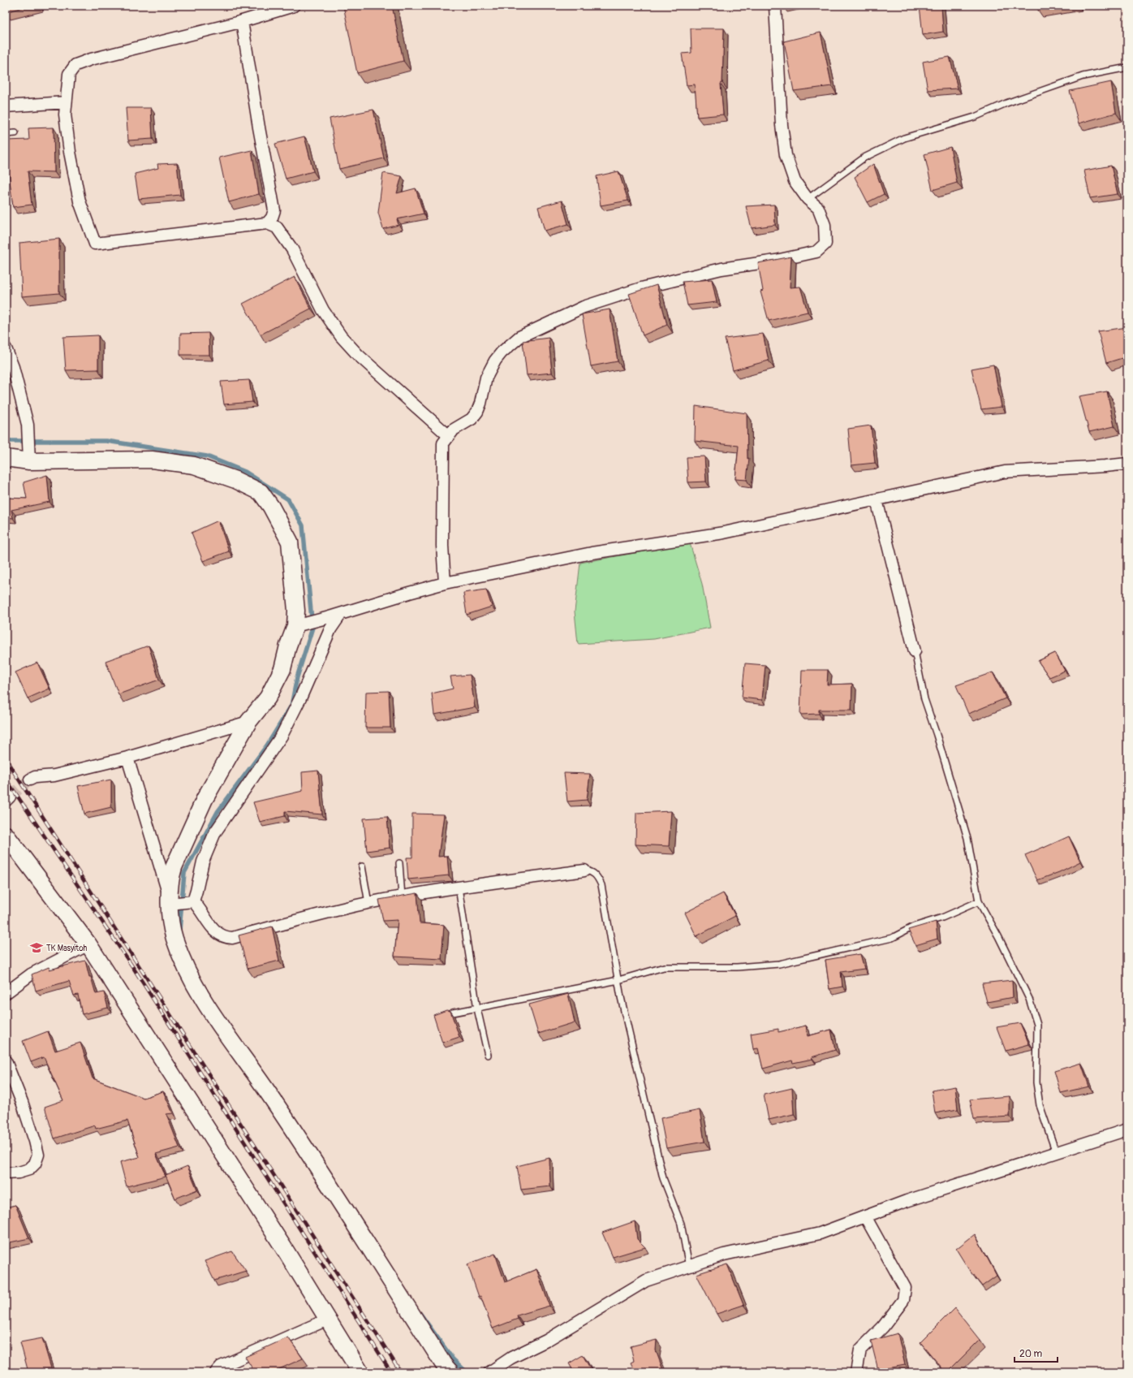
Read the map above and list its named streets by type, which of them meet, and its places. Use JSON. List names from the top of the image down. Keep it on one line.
{"places":{"school or university":["TK Masyitoh"]},"scale_bar":"20 m"}
